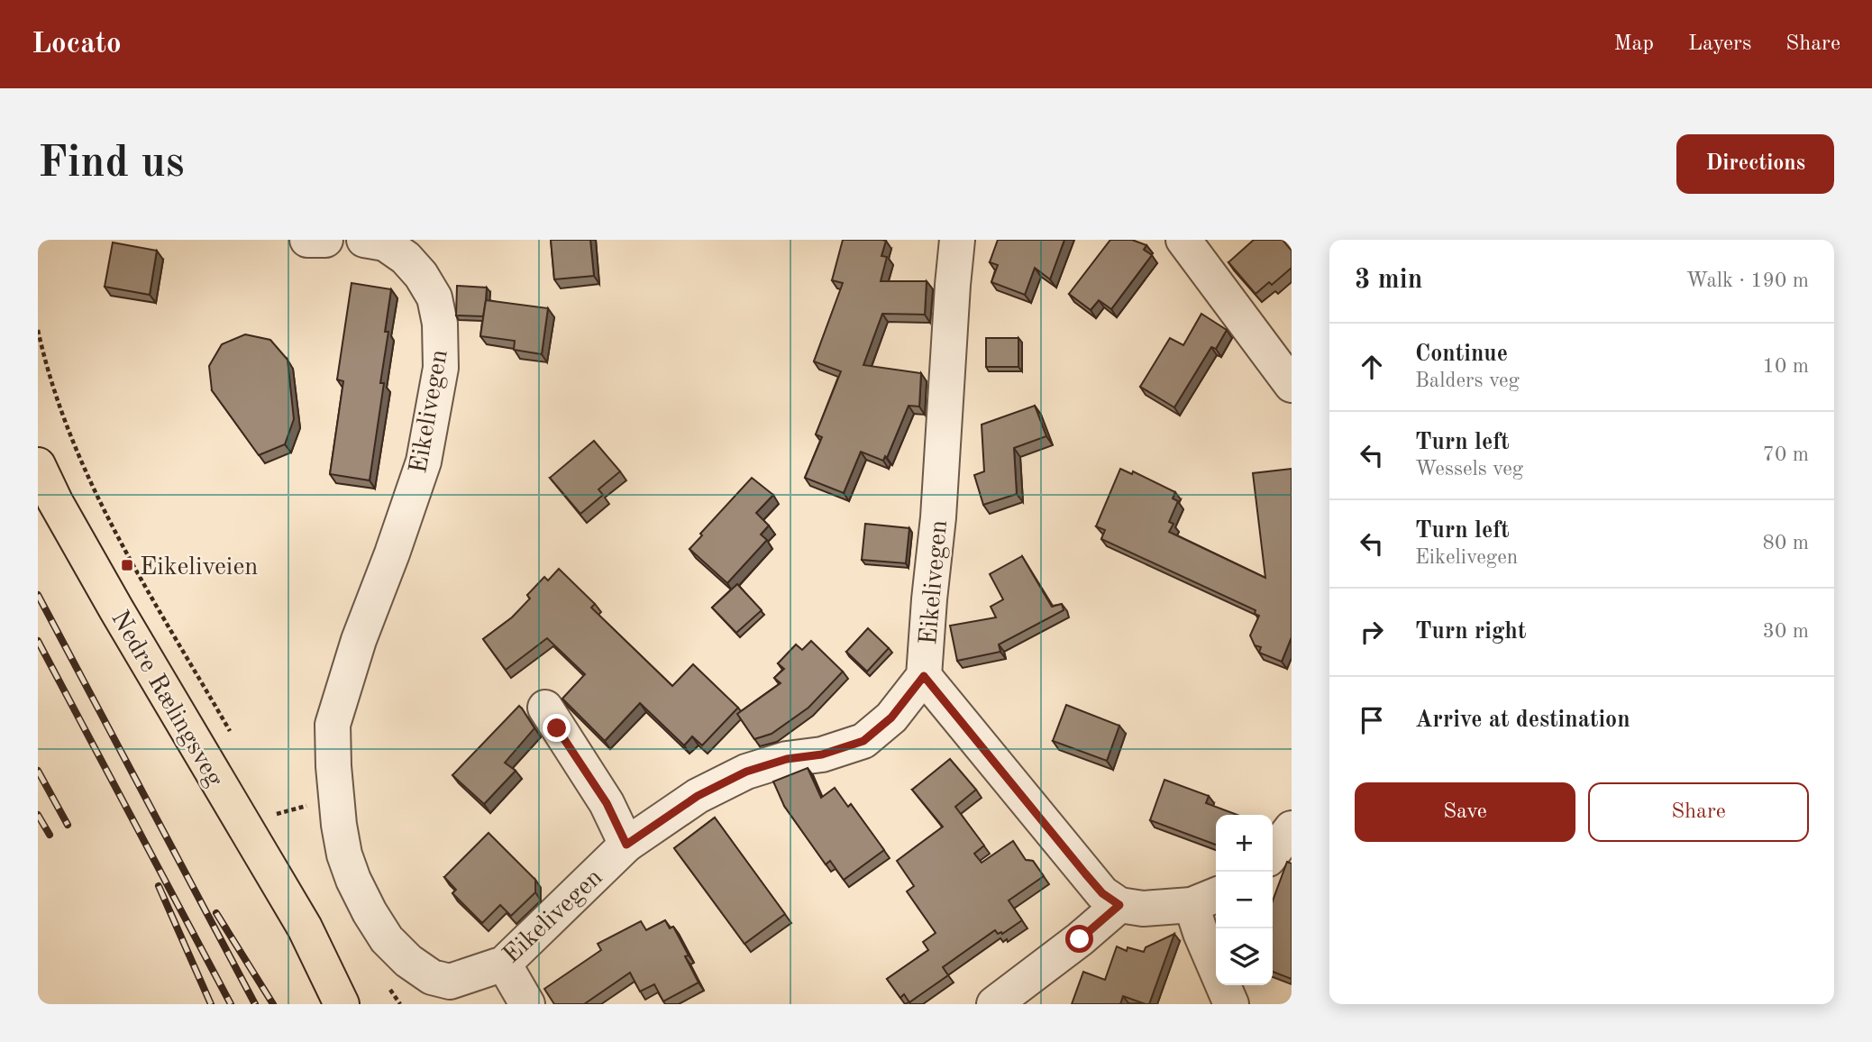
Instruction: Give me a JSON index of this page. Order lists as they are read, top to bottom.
{
  "streets": {
    "main road": ["Nedre Rælingsveg"],
    "street": ["Eikelivegen"]
  },
  "places": {
    "transit": ["Eikeliveien"]
  },
  "page": {
    "header": "Locato",
    "nav": ["Map", "Layers", "Share"],
    "buttons": [
      "Directions",
      ["Save", "Share"]
    ],
    "title": "Find us",
    "heading": ["3 min", "Walk · 190 m"],
    "list": [
      ["Continue", "Balders veg", "10 m"],
      ["Turn left", "Wessels veg", "70 m"],
      ["Turn left", "Eikelivegen", "80 m"],
      ["Turn right", "30 m"],
      "Arrive at destination"
    ],
    "map_buttons": ["+", "−"]
  }
}
